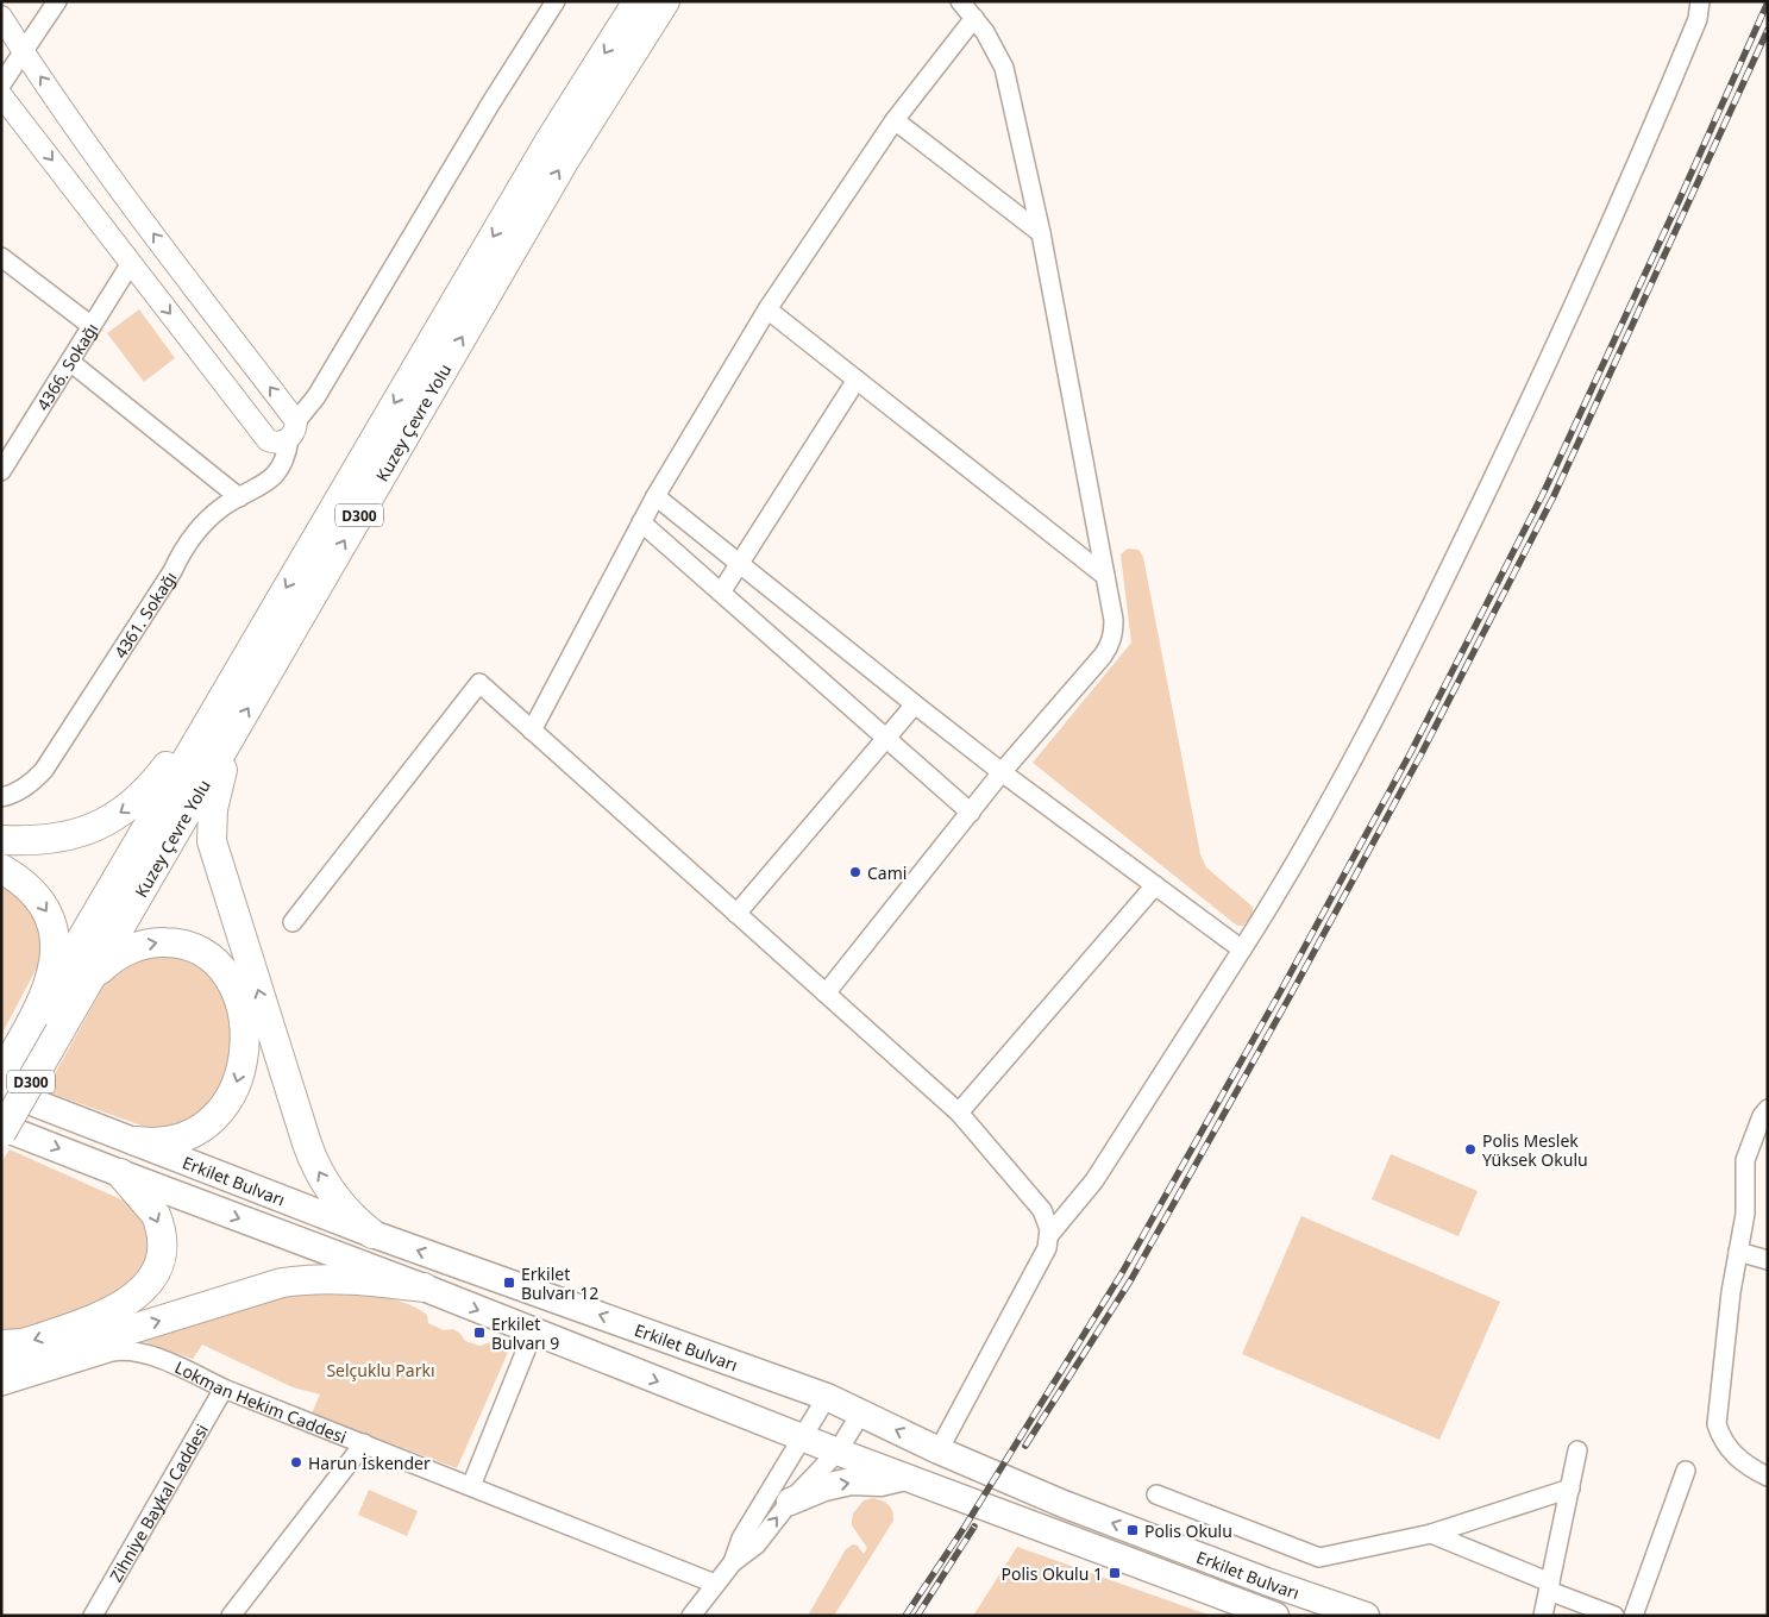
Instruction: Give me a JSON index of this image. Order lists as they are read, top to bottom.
{
  "streets": {
    "highway": ["Kuzey Çevre Yolu", "D300"],
    "main road": ["Erkilet Bulvarı"],
    "street": [
      "4366. Sokağı",
      "4361. Sokağı",
      "Lokman Hekim Caddesi",
      "Zihniye Baykal Caddesi"
    ]
  },
  "crossings": [
    ["Kuzey Çevre Yolu", "D300"],
    ["Lokman Hekim Caddesi", "Zihniye Baykal Caddesi"]
  ],
  "parks": ["Selçuklu Parkı"],
  "places": {
    "other": ["Cami", "Polis Meslek Yüksek Okulu", "Harun İskender"],
    "transit": [
      "Erkilet Bulvarı 12",
      "Erkilet Bulvarı 9",
      "Polis Okulu",
      "Polis Okulu 1"
    ]
  }
}
